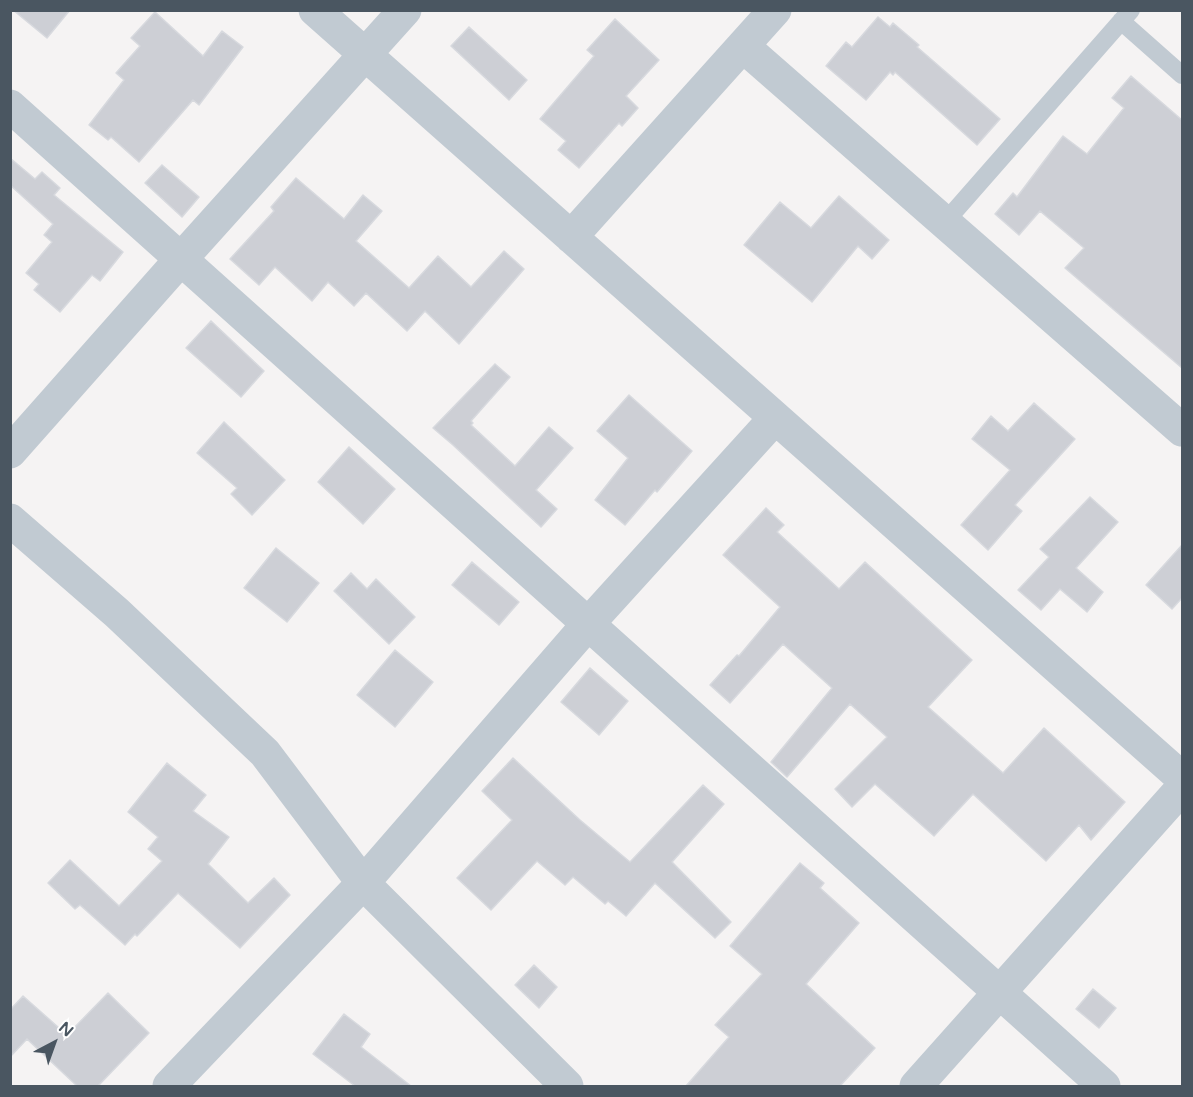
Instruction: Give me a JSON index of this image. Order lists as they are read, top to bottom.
{
  "north": "top right"
}
